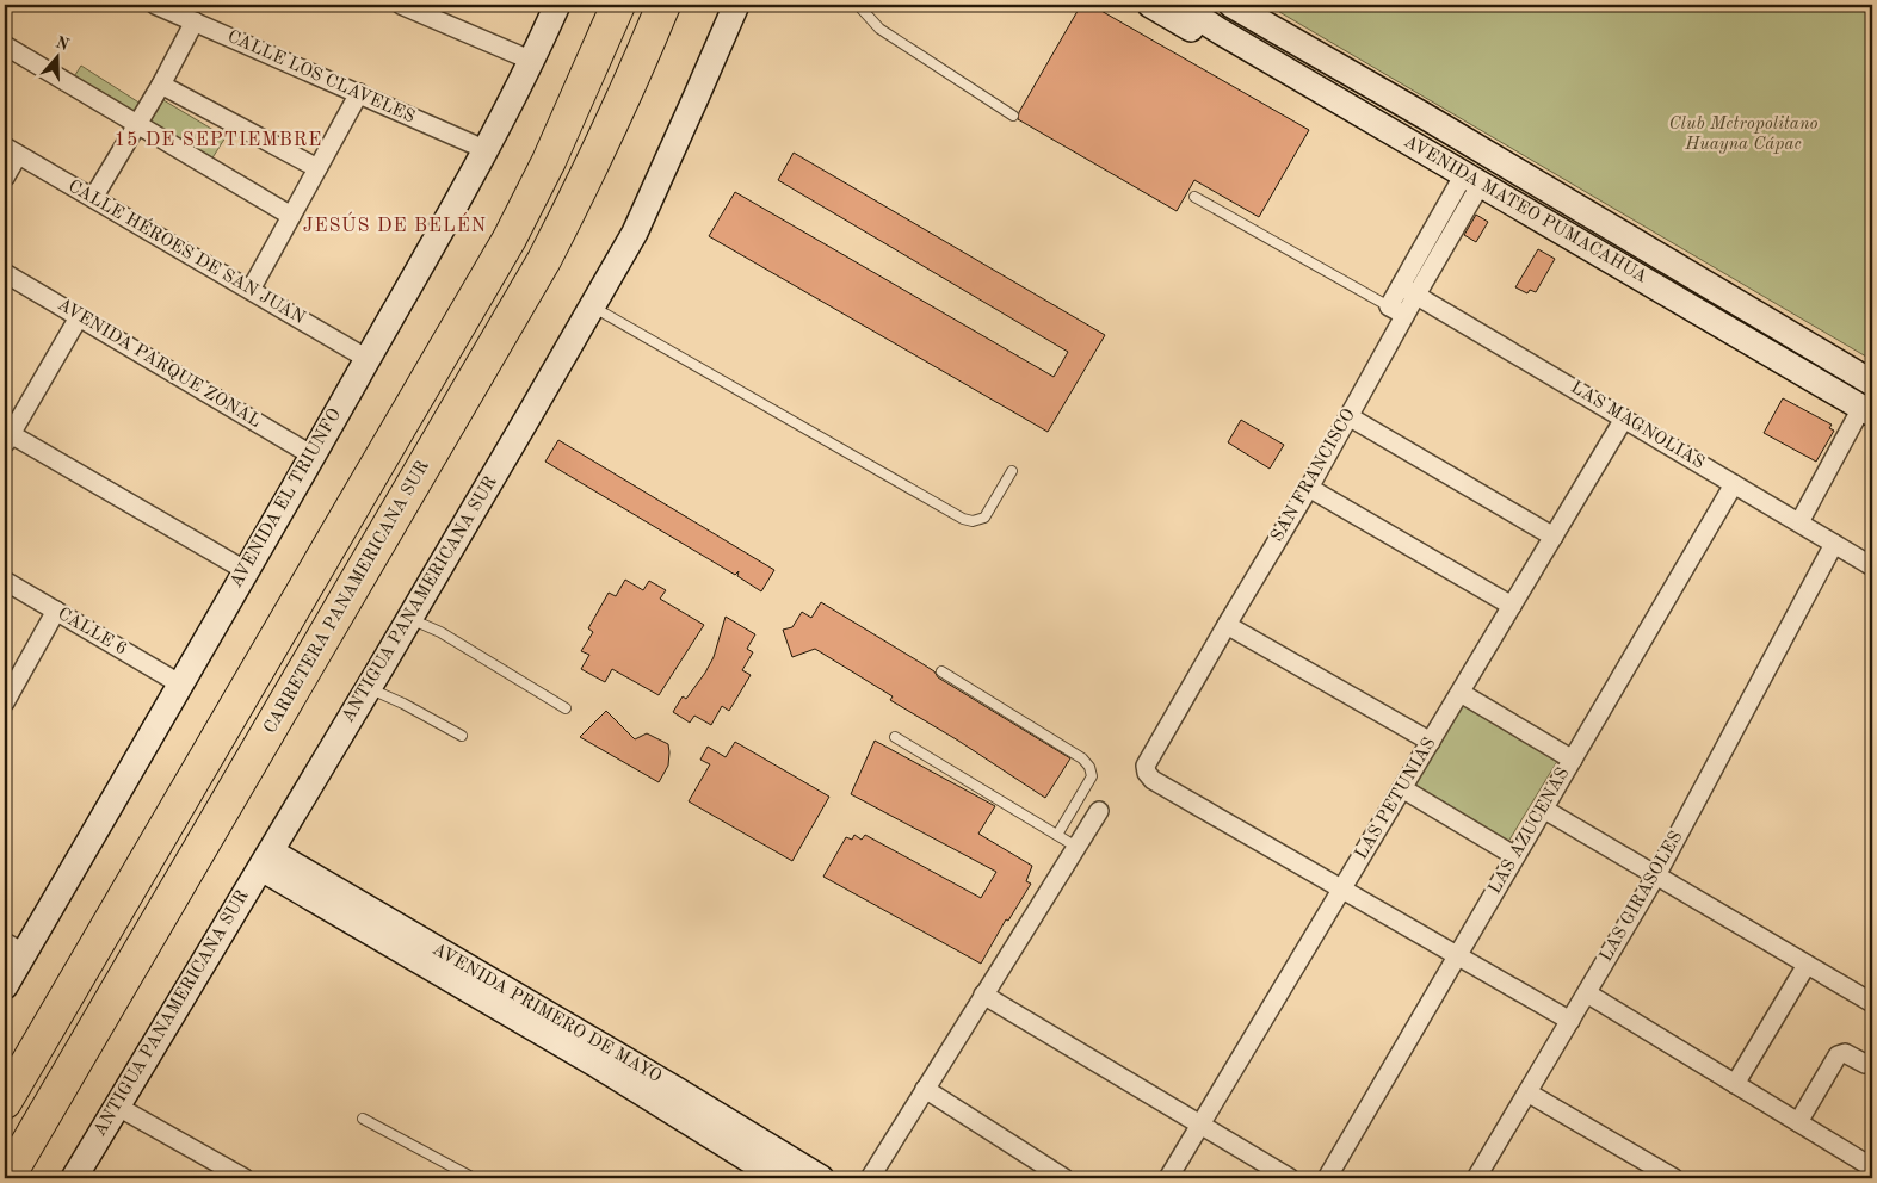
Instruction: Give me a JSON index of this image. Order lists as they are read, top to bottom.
{
  "streets": {
    "highway": ["CARRETERA PANAMERICANA SUR"],
    "main road": [
      "AVENIDA MATEO PUMACAHUA",
      "AVENIDA EL TRIUNFO",
      "ANTIGUA PANAMERICANA SUR",
      "AVENIDA PRIMERO DE MAYO"
    ],
    "street": [
      "CALLE LOS CLAVELES",
      "CALLE HÉROES DE SAN JUAN",
      "AVENIDA PARQUE ZONAL",
      "LAS MAGNOLIAS",
      "SAN FRANCISCO",
      "CALLE 6",
      "LAS PETUNIAS",
      "LAS AZUCENAS",
      "LAS GIRASOLES"
    ]
  },
  "crossings": [
    ["CALLE LOS CLAVELES", "AVENIDA EL TRIUNFO"],
    ["AVENIDA MATEO PUMACAHUA", "SAN FRANCISCO"],
    ["CALLE HÉROES DE SAN JUAN", "AVENIDA EL TRIUNFO"],
    ["AVENIDA PARQUE ZONAL", "AVENIDA EL TRIUNFO"],
    ["LAS MAGNOLIAS", "SAN FRANCISCO"],
    ["LAS MAGNOLIAS", "LAS PETUNIAS"],
    ["LAS MAGNOLIAS", "LAS AZUCENAS"],
    ["LAS MAGNOLIAS", "LAS GIRASOLES"],
    ["SAN FRANCISCO", "LAS PETUNIAS"],
    ["AVENIDA EL TRIUNFO", "CALLE 6"],
    ["ANTIGUA PANAMERICANA SUR", "AVENIDA PRIMERO DE MAYO"]
  ],
  "districts": ["15 DE SEPTIEMBRE", "JESÚS DE BELÉN"],
  "parks": ["Club Metropolitano Huayna Cápac"],
  "north": "top"
}
